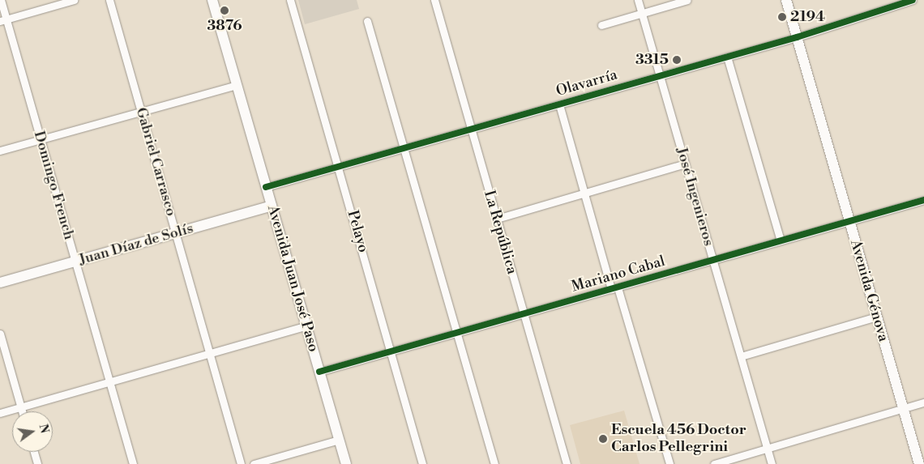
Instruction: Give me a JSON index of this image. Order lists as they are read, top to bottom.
{
  "streets": {
    "main road": ["Juan Díaz de Solís", "Avenida Juan José Paso", "Avenida Génova"],
    "street": [
      "Olavarría",
      "Gabriel Carrasco",
      "Domingo French",
      "José Ingenieros",
      "Pelayo",
      "La República",
      "Mariano Cabal"
    ]
  },
  "crossings": [
    ["Olavarría", "José Ingenieros"],
    ["Olavarría", "Pelayo"],
    ["Olavarría", "La República"],
    ["Olavarría", "Avenida Juan José Paso"],
    ["Olavarría", "Avenida Génova"],
    ["Gabriel Carrasco", "Juan Díaz de Solís"],
    ["Domingo French", "Juan Díaz de Solís"],
    ["José Ingenieros", "Mariano Cabal"],
    ["Pelayo", "Mariano Cabal"],
    ["La República", "Mariano Cabal"],
    ["Juan Díaz de Solís", "Avenida Juan José Paso"],
    ["Mariano Cabal", "Avenida Juan José Paso"],
    ["Mariano Cabal", "Avenida Génova"]
  ],
  "places": [
    "3876",
    "2194",
    "3315",
    "Escuela 456 Doctor Carlos Pellegrini"
  ],
  "north": "right"
}
